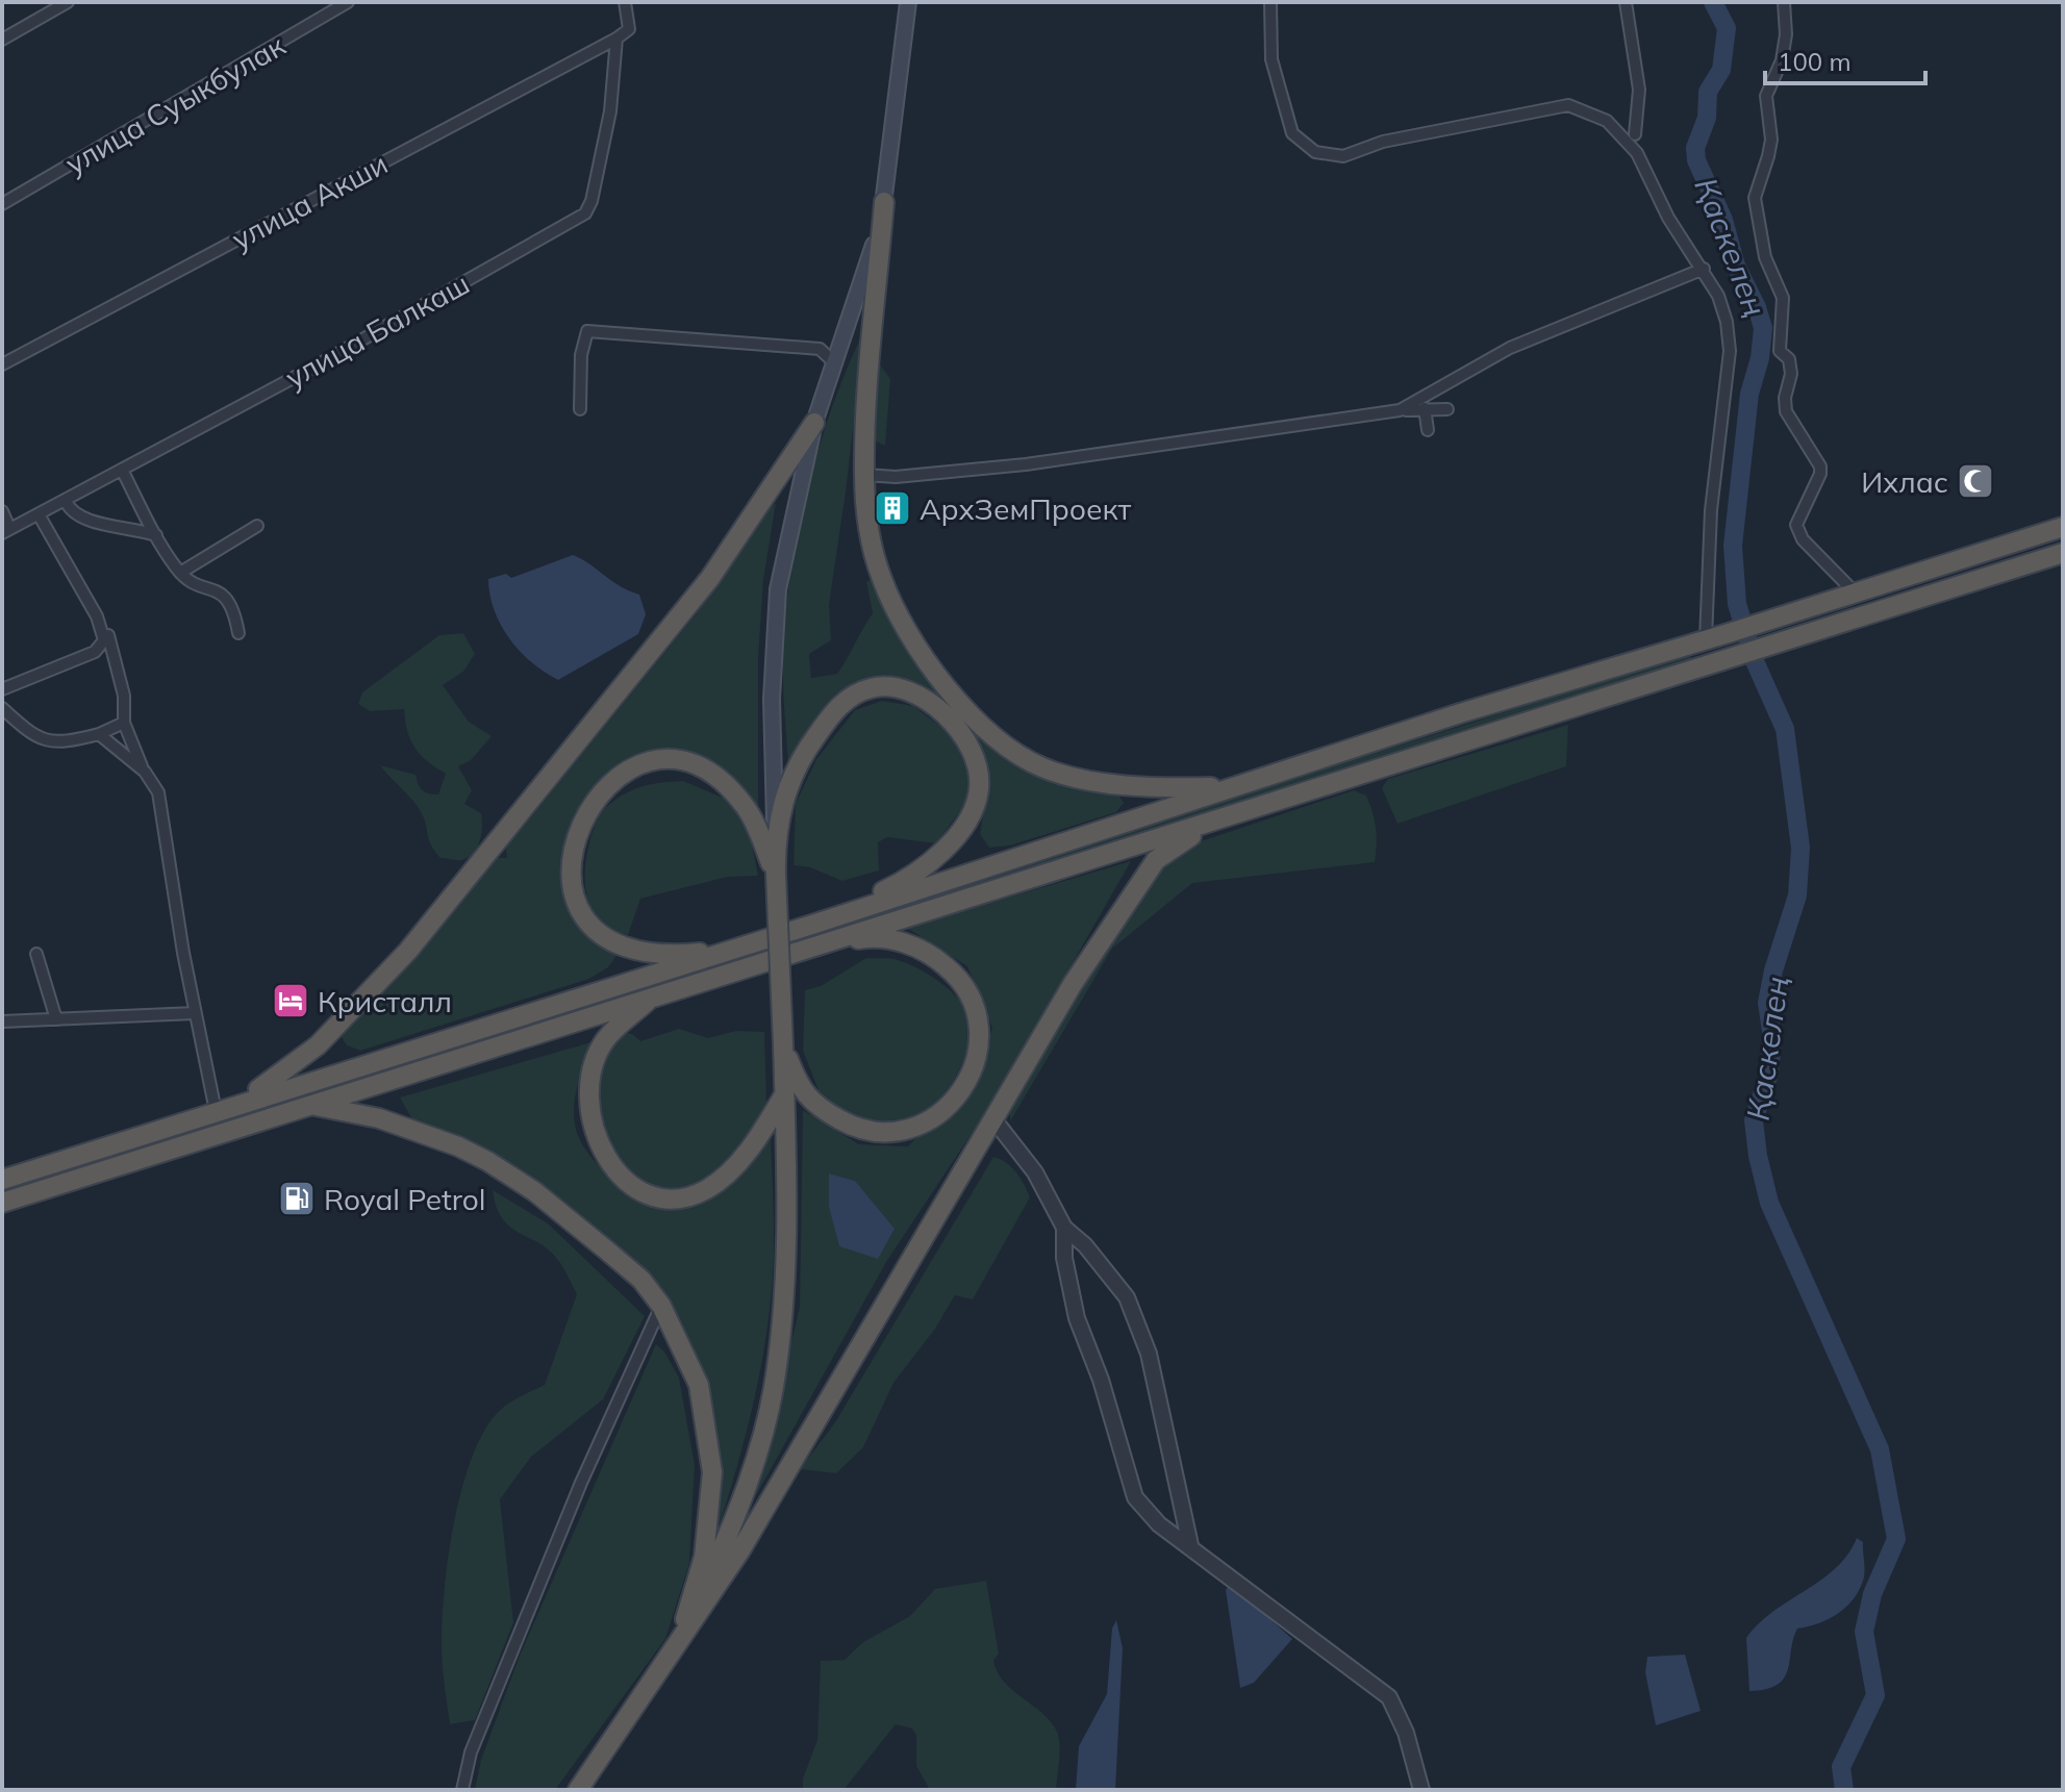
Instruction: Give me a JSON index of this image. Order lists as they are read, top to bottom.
{
  "streets": {
    "street": ["улица Суыкбулак", "улица Акши", "улица Балкаш"]
  },
  "crossings": [
    ["улица Акши", "улица Балкаш"]
  ],
  "water": ["Қаскелең"],
  "places": {
    "mosque": ["Ихлас"],
    "building": ["АрхЗемПроект"],
    "hotel": ["Кристалл"],
    "fuel station": ["Royal Petrol"]
  },
  "scale_bar": "100 m"
}
